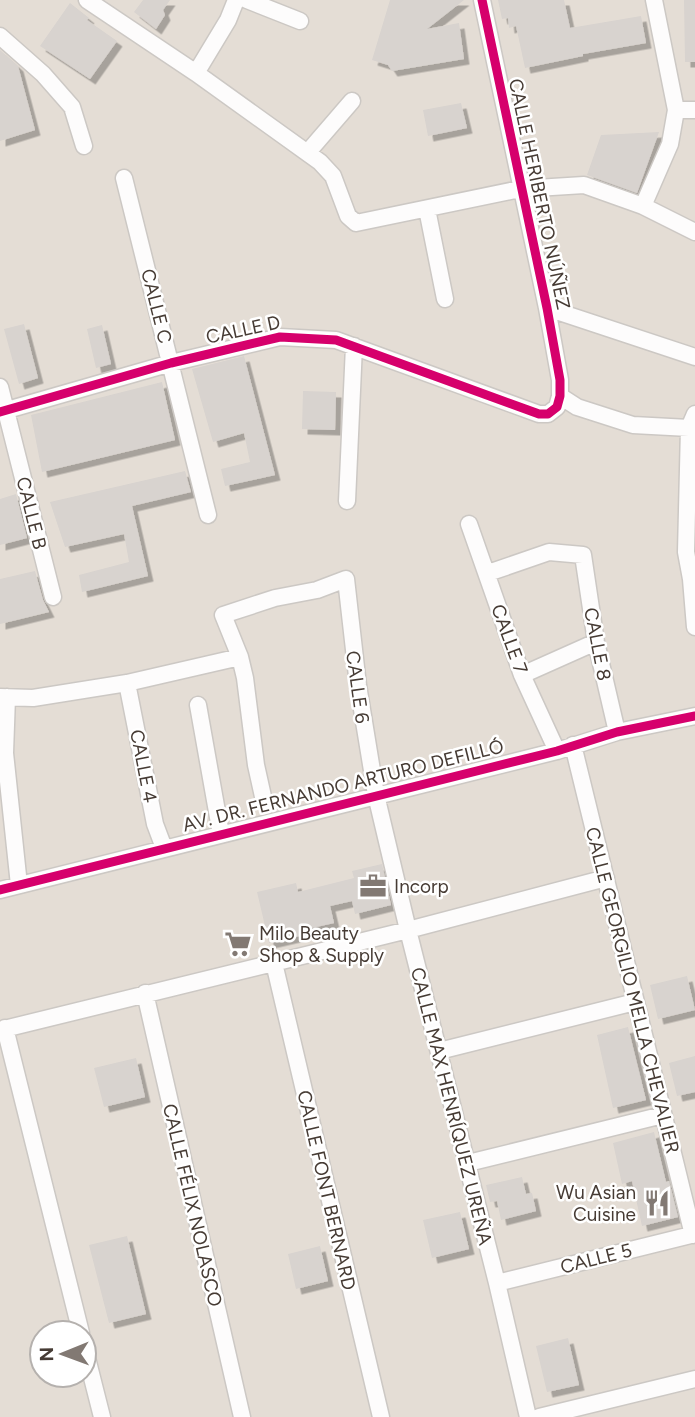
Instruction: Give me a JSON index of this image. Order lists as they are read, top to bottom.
{
  "streets": {
    "street": [
      "CALLE HERIBERTO NÚÑEZ",
      "CALLE C",
      "CALLE D",
      "CALLE B",
      "CALLE 7",
      "CALLE 8",
      "CALLE 6",
      "CALLE 4",
      "AV. DR. FERNANDO ARTURO DEFILLÓ",
      "CALLE GEORGILIO MELLA CHEVALIER",
      "CALLE MAX HENRÍQUEZ UREÑA",
      "CALLE FONT BERNARD",
      "CALLE FÉLIX NOLASCO",
      "CALLE 5"
    ]
  },
  "crossings": [
    ["CALLE HERIBERTO NÚÑEZ", "CALLE D"],
    ["CALLE C", "CALLE D"],
    ["CALLE D", "CALLE B"],
    ["CALLE 7", "CALLE 8"],
    ["CALLE 7", "AV. DR. FERNANDO ARTURO DEFILLÓ"],
    ["CALLE 8", "AV. DR. FERNANDO ARTURO DEFILLÓ"],
    ["CALLE 6", "AV. DR. FERNANDO ARTURO DEFILLÓ"],
    ["CALLE 6", "CALLE MAX HENRÍQUEZ UREÑA"],
    ["CALLE 4", "AV. DR. FERNANDO ARTURO DEFILLÓ"],
    ["AV. DR. FERNANDO ARTURO DEFILLÓ", "CALLE GEORGILIO MELLA CHEVALIER"],
    ["AV. DR. FERNANDO ARTURO DEFILLÓ", "CALLE MAX HENRÍQUEZ UREÑA"],
    ["CALLE GEORGILIO MELLA CHEVALIER", "CALLE 5"],
    ["CALLE MAX HENRÍQUEZ UREÑA", "CALLE 5"]
  ],
  "places": {
    "office": ["Incorp"],
    "supermarket": ["Milo Beauty Shop & Supply"],
    "restaurant": ["Wu Asian Cuisine"]
  },
  "north": "left"
}
